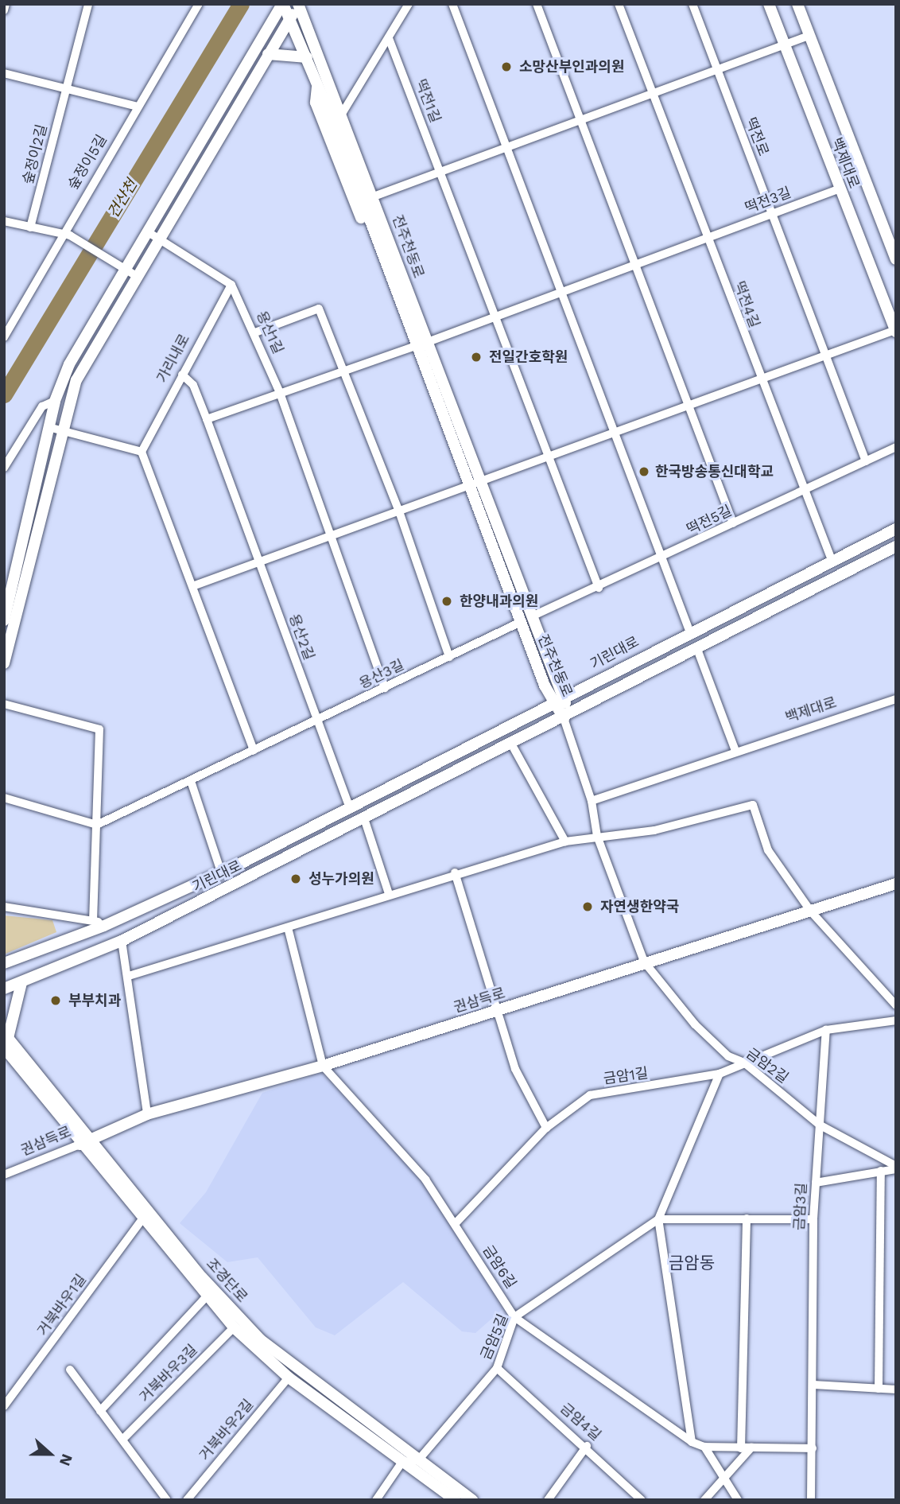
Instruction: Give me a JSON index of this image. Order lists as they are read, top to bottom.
{
  "streets": {
    "street": [
      "떡전1길",
      "떡전로",
      "숲정이2길",
      "숲정이5길",
      "백제대로",
      "떡전3길",
      "전주천동로",
      "떡전4길",
      "용산1길",
      "가리내로",
      "떡전5길",
      "용산2길",
      "기린대로",
      "용산3길",
      "권삼득로",
      "금암2길",
      "금암1길",
      "금암3길",
      "금암6길",
      "조경단로",
      "거북바우1길",
      "금암5길",
      "거북바우3길",
      "금암4길",
      "거북바우2길"
    ]
  },
  "crossings": [
    ["떡전로", "떡전3길"],
    ["백제대로", "떡전3길"],
    ["떡전3길", "전주천동로"],
    ["떡전3길", "떡전4길"],
    ["전주천동로", "떡전5길"],
    ["전주천동로", "기린대로"],
    ["전주천동로", "용산3길"],
    ["떡전4길", "떡전5길"],
    ["떡전4길", "기린대로"],
    ["용산1길", "가리내로"],
    ["용산2길", "용산3길"],
    ["기린대로", "용산3길"],
    ["권삼득로", "금암2길"],
    ["권삼득로", "금암6길"],
    ["권삼득로", "조경단로"],
    ["금암2길", "금암3길"],
    ["금암1길", "금암6길"],
    ["금암3길", "금암6길"],
    ["금암6길", "금암5길"],
    ["조경단로", "거북바우1길"],
    ["조경단로", "금암5길"],
    ["조경단로", "거북바우3길"],
    ["조경단로", "거북바우2길"],
    ["금암5길", "금암4길"]
  ],
  "districts": ["금암동"],
  "water": ["건산천"],
  "places": [
    "소망산부인과의원",
    "전일간호학원",
    "한국방송통신대학교",
    "한양내과의원",
    "성누가의원",
    "자연생한약국",
    "부부치과"
  ],
  "north": "right"
}
